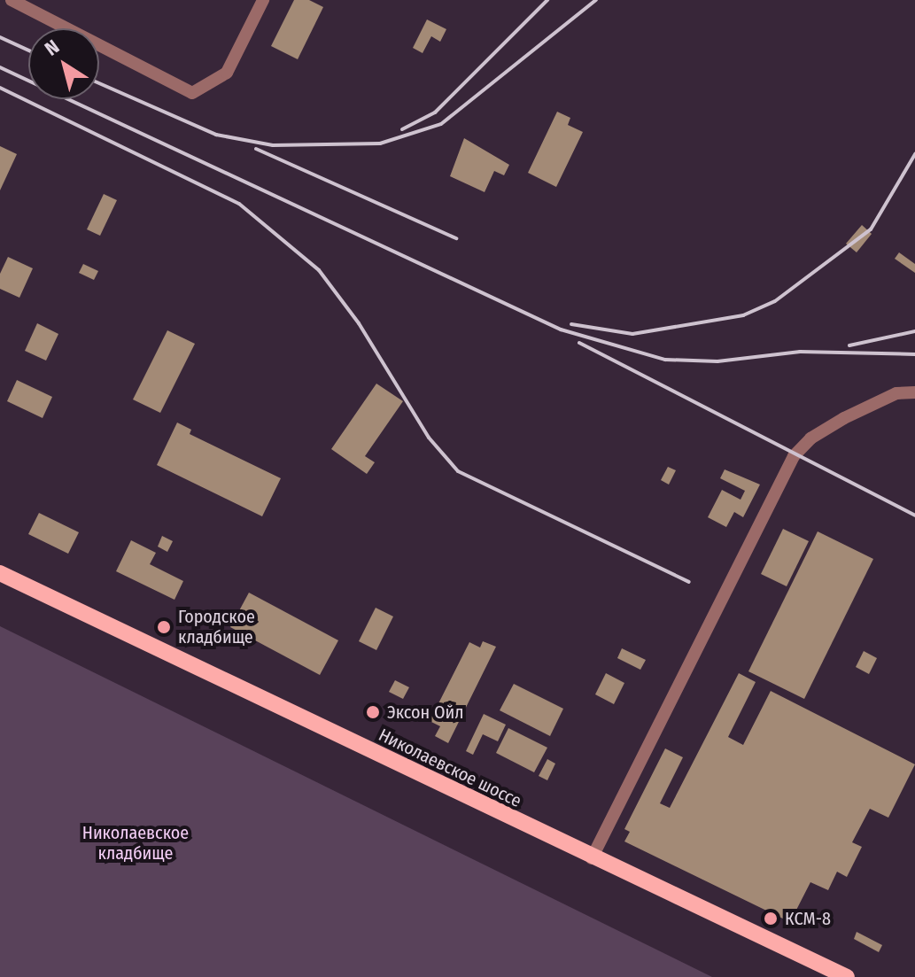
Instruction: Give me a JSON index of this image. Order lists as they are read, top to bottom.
{
  "streets": {
    "main road": ["Николаевское шоссе"]
  },
  "parks": ["Николаевское кладбище"],
  "places": ["Городское кладбище", "Эксон Ойл", "КСМ-8"],
  "north": "top left"
}
